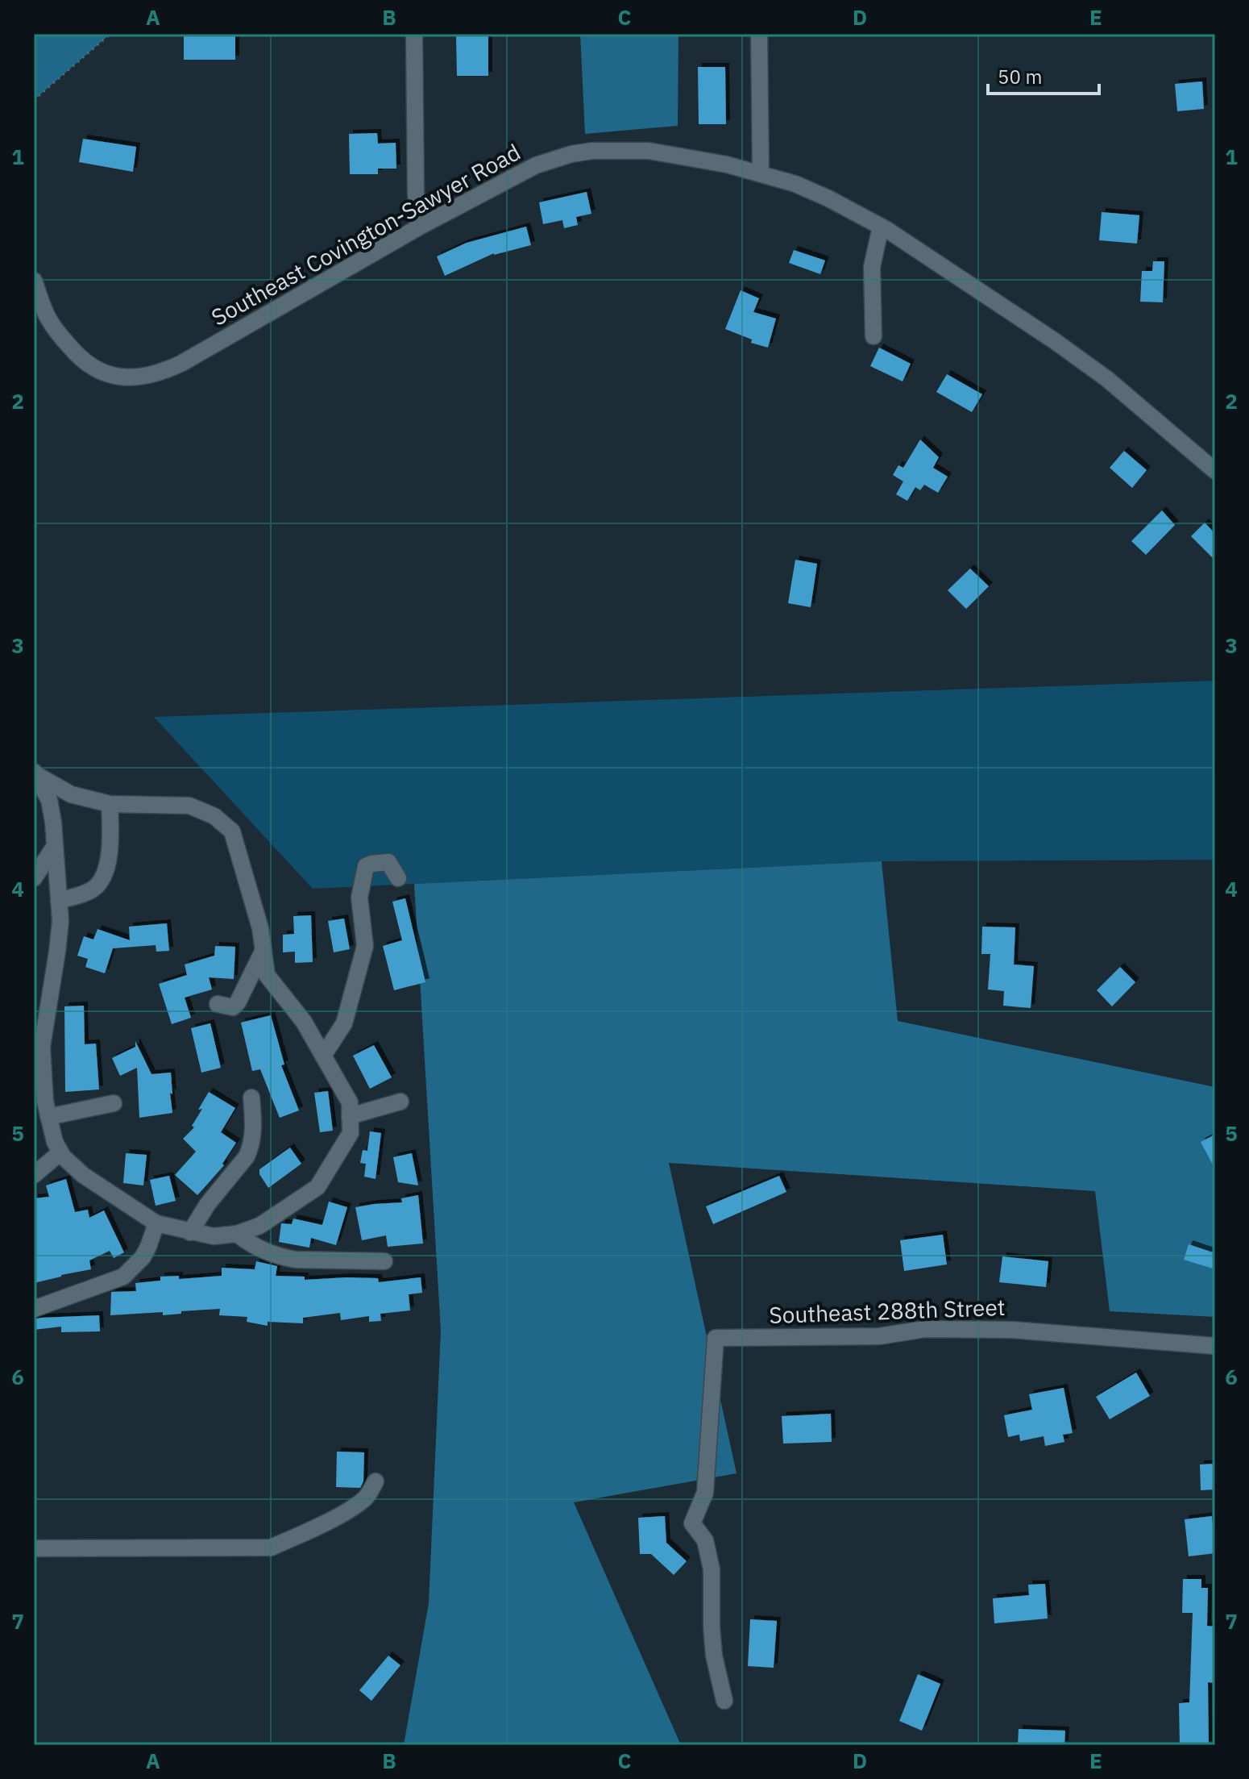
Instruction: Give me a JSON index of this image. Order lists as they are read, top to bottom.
{
  "streets": {
    "street": ["Southeast Covington-Sawyer Road", "Southeast 288th Street"]
  },
  "scale_bar": "50 m",
  "grid": {
    "columns": [
      "A",
      "B",
      "C",
      "D",
      "E"
    ],
    "rows": [
      "1",
      "2",
      "3",
      "4",
      "5",
      "6",
      "7"
    ]
  }
}
